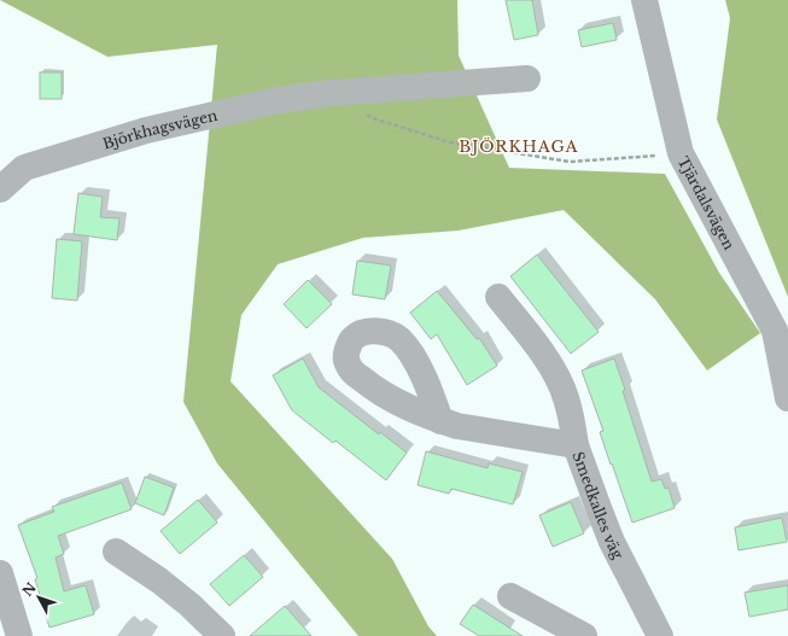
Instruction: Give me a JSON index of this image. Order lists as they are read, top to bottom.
{
  "streets": {
    "street": ["Björkhagsvägen", "Tjärdalsvägen", "Smedkalles väg"]
  },
  "districts": ["BJÖRKHAGA"],
  "north": "top left"
}
